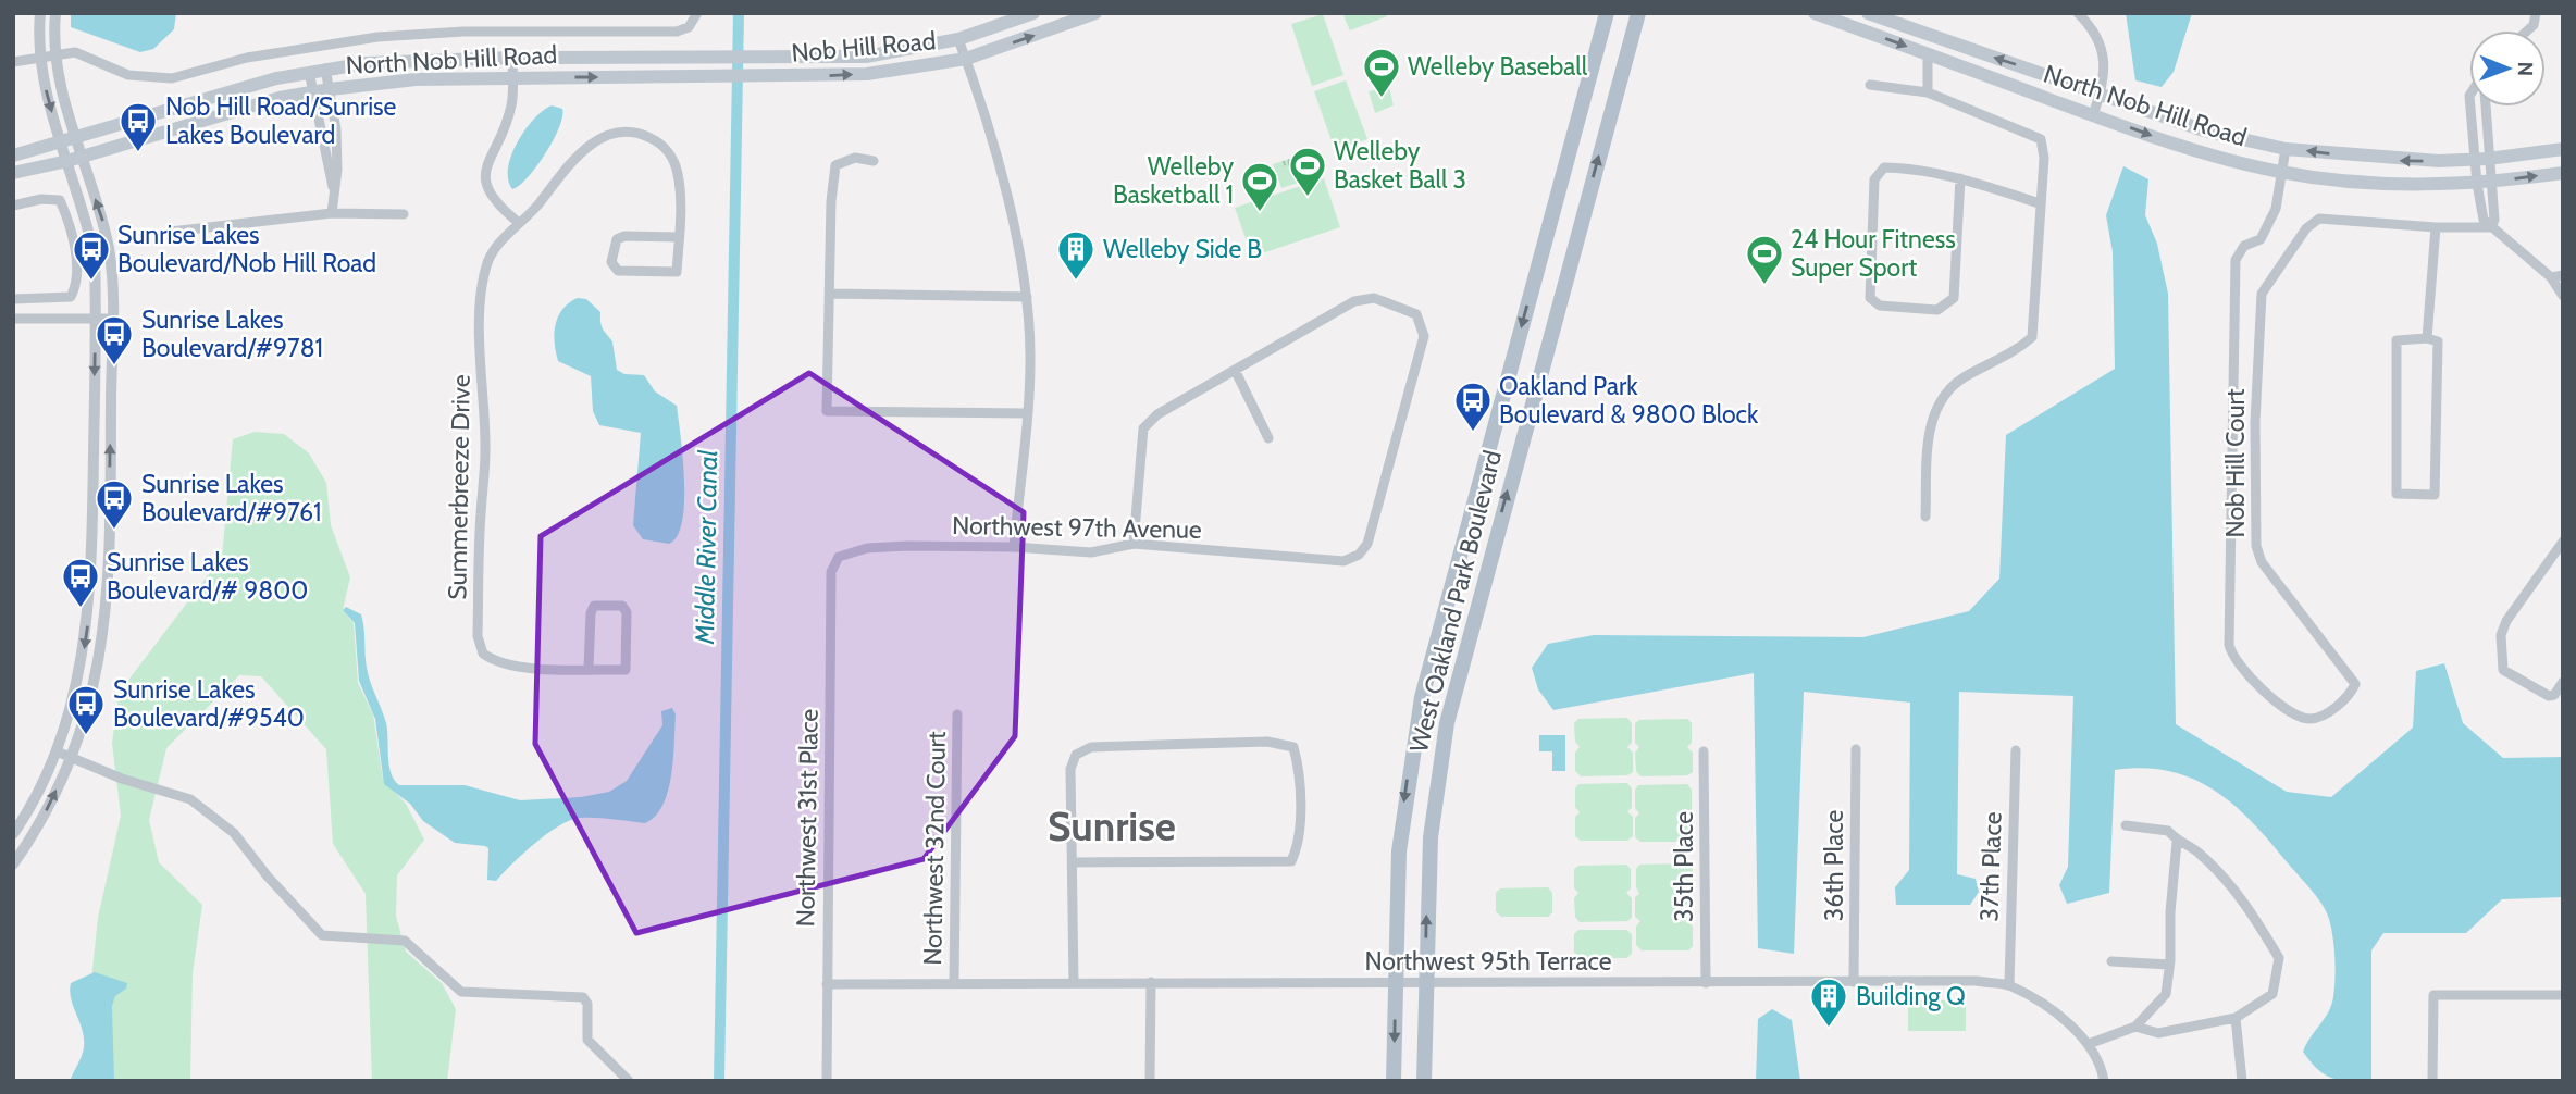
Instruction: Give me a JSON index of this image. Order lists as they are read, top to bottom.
{
  "streets": {
    "main road": ["Nob Hill Road", "North Nob Hill Road", "West Oakland Park Boulevard"],
    "street": [
      "Nob Hill Court",
      "Summerbreeze Drive",
      "Northwest 97th Avenue",
      "Northwest 31st Place",
      "Northwest 32nd Court",
      "36th Place",
      "35th Place",
      "37th Place",
      "Northwest 95th Terrace"
    ]
  },
  "crossings": [
    ["Nob Hill Road", "North Nob Hill Road"],
    ["North Nob Hill Road", "Nob Hill Court"],
    ["Northwest 97th Avenue", "Northwest 31st Place"],
    ["West Oakland Park Boulevard", "Northwest 95th Terrace"],
    ["Northwest 31st Place", "Northwest 95th Terrace"],
    ["Northwest 32nd Court", "Northwest 95th Terrace"],
    ["36th Place", "Northwest 95th Terrace"],
    ["35th Place", "Northwest 95th Terrace"],
    ["37th Place", "Northwest 95th Terrace"]
  ],
  "districts": ["Sunrise"],
  "water": ["Middle River Canal"],
  "places": {
    "sports": [
      "Welleby Baseball",
      "Welleby Basket Ball 3",
      "Welleby Basketball 1",
      "24 Hour Fitness Super Sport"
    ],
    "bus stop": [
      "Nob Hill Road/Sunrise Lakes Boulevard",
      "Sunrise Lakes Boulevard/Nob Hill Road",
      "Sunrise Lakes Boulevard/#9781",
      "Oakland Park Boulevard & 9800 Block",
      "Sunrise Lakes Boulevard/#9761",
      "Sunrise Lakes Boulevard/# 9800",
      "Sunrise Lakes Boulevard/#9540"
    ],
    "building": ["Welleby Side B", "Building Q"]
  },
  "north": "right"
}
